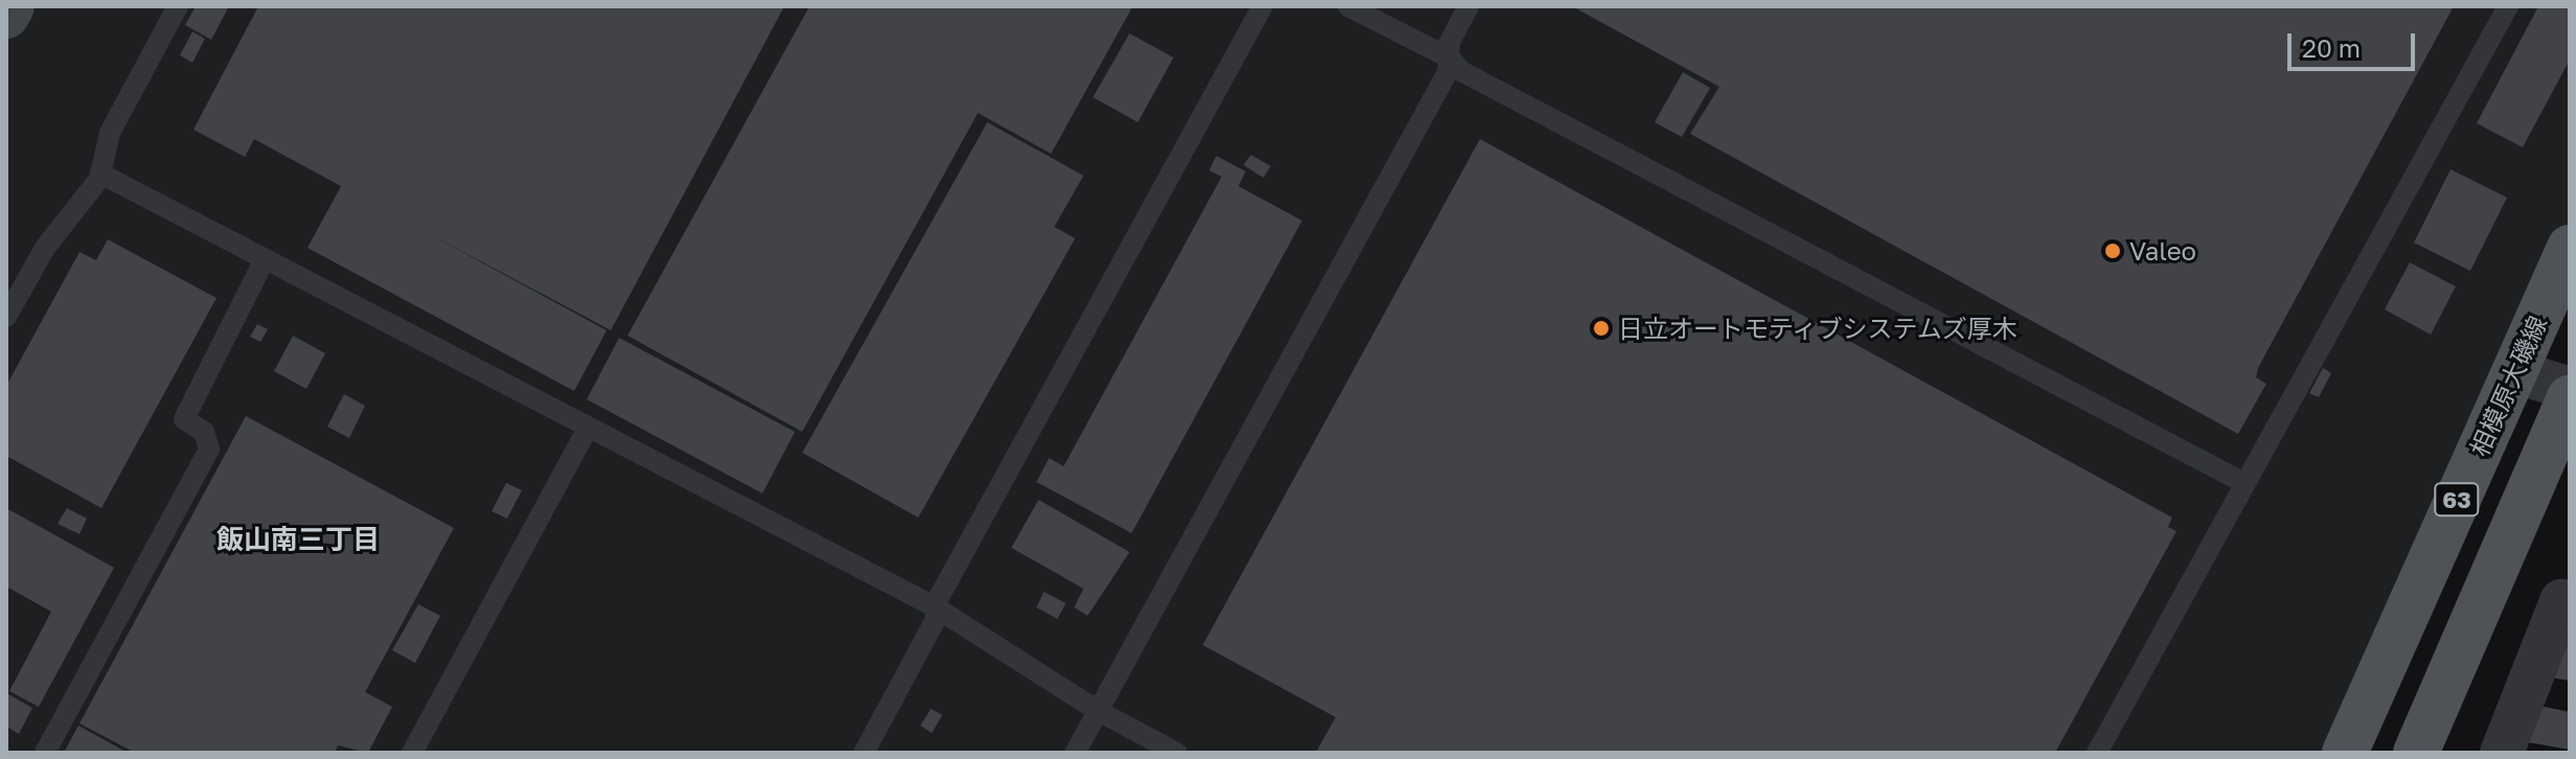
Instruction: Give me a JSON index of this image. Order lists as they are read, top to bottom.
{
  "streets": {
    "main road": ["相模原大磯線", "63"]
  },
  "districts": ["飯山南三丁目"],
  "places": ["Valeo", "日立オートモティブシステムズ厚木"],
  "scale_bar": "20 m"
}
